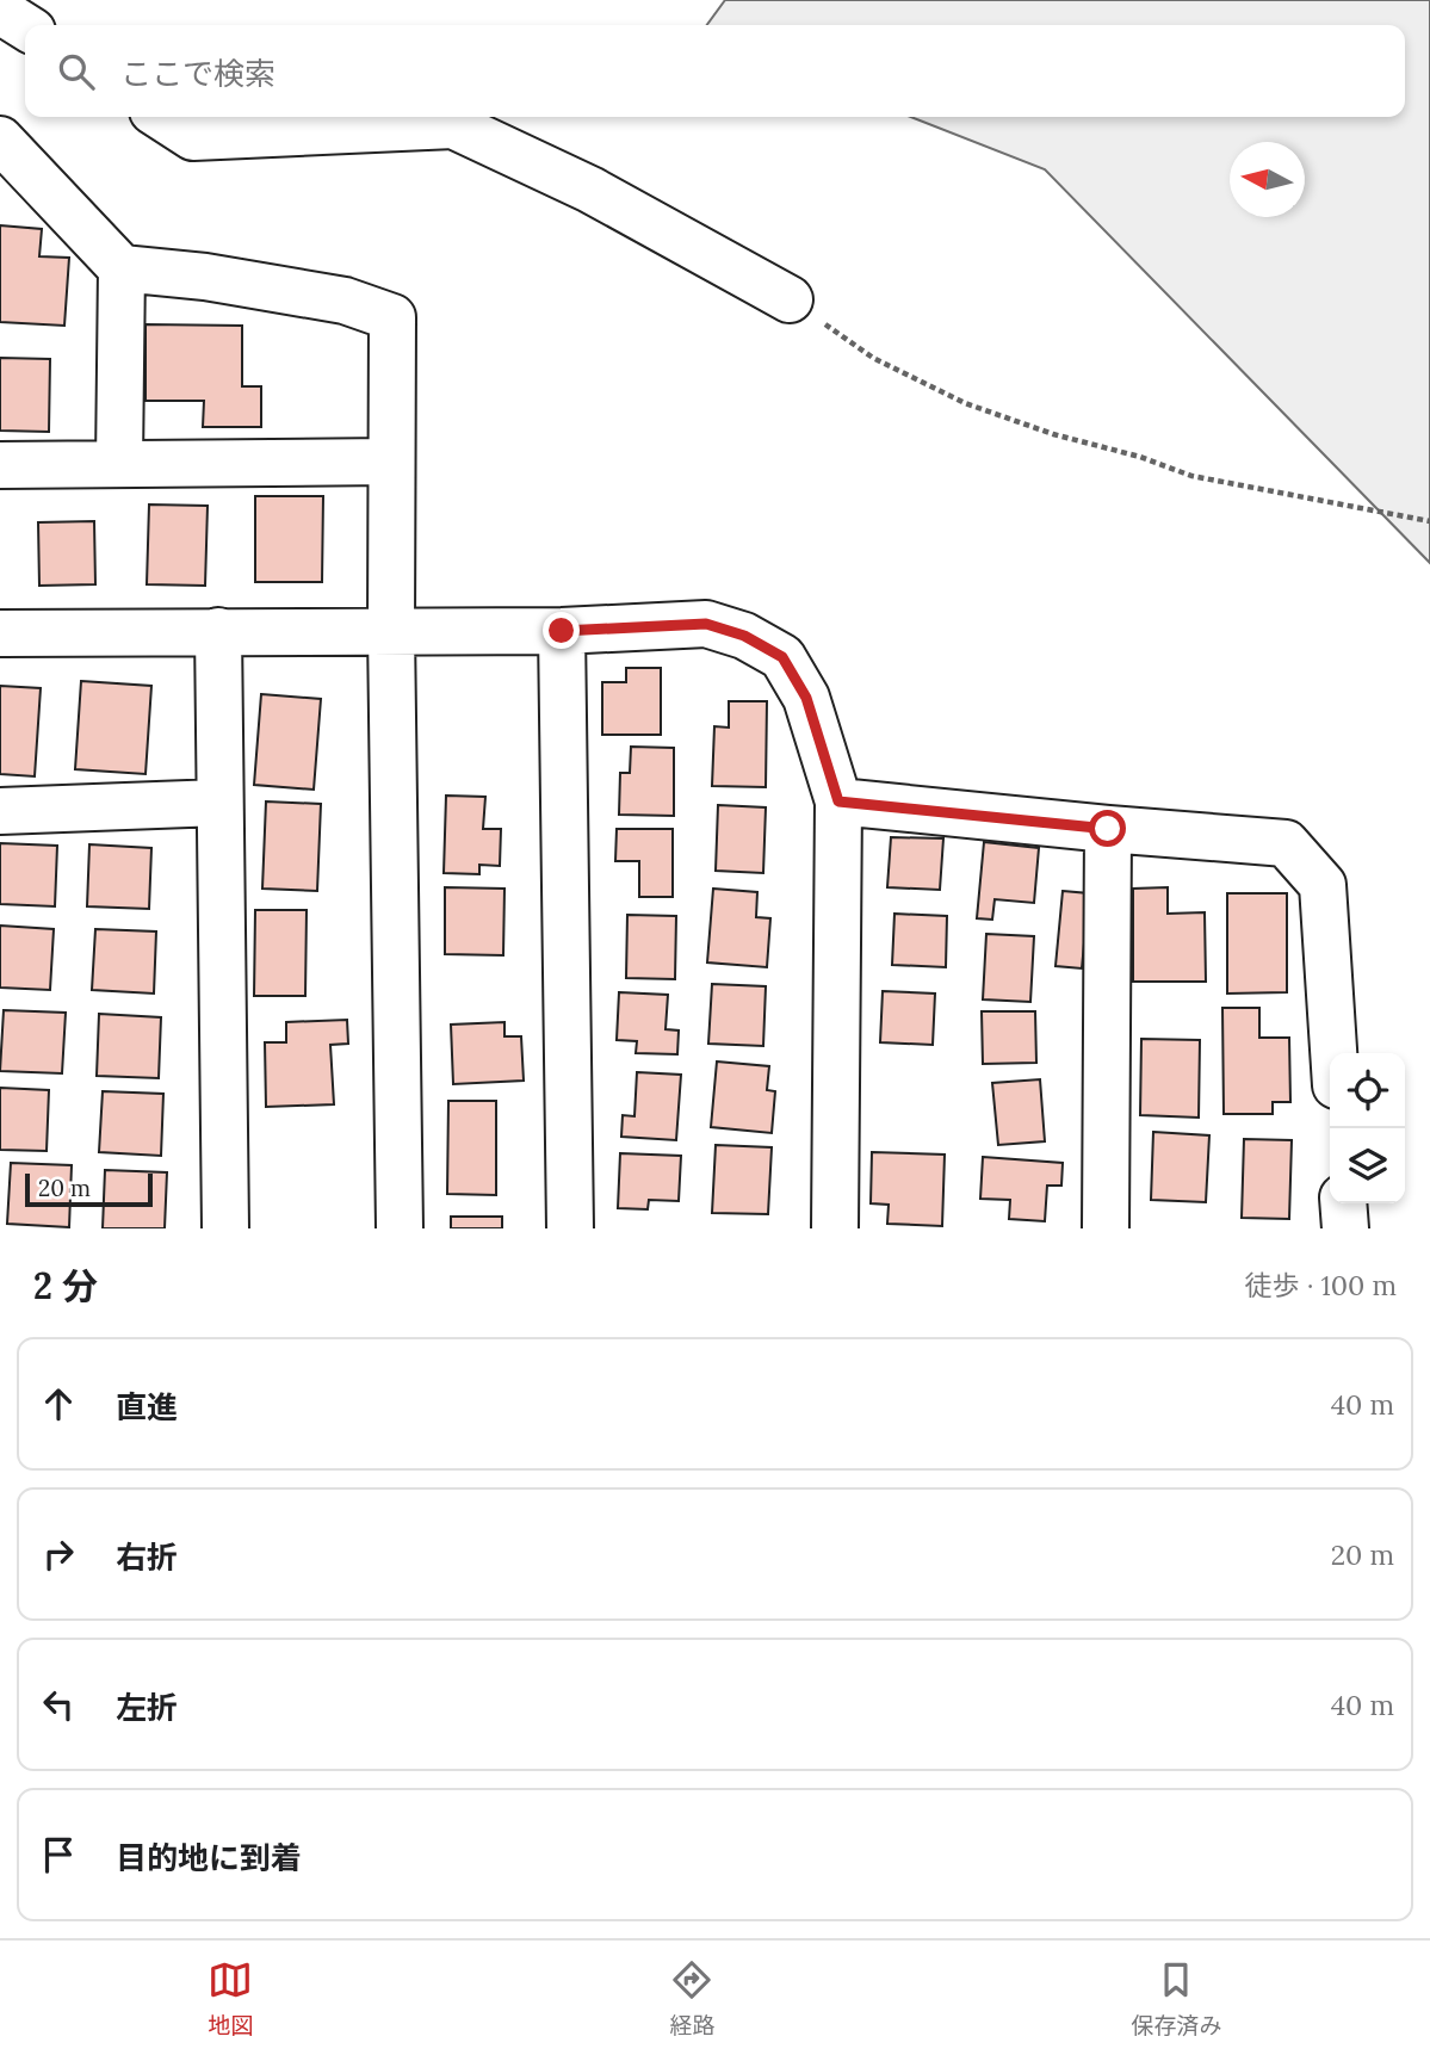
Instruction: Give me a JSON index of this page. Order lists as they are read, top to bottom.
{
  "scale_bar": "20 m",
  "north": "left",
  "page": {
    "search": "ここで検索",
    "scale": "20 m",
    "heading": ["2 分", "徒歩 · 100 m"],
    "list": [
      ["直進", "40 m"],
      ["右折", "20 m"],
      ["左折", "40 m"],
      "目的地に到着"
    ],
    "nav": ["地図", "経路", "保存済み"]
  }
}
